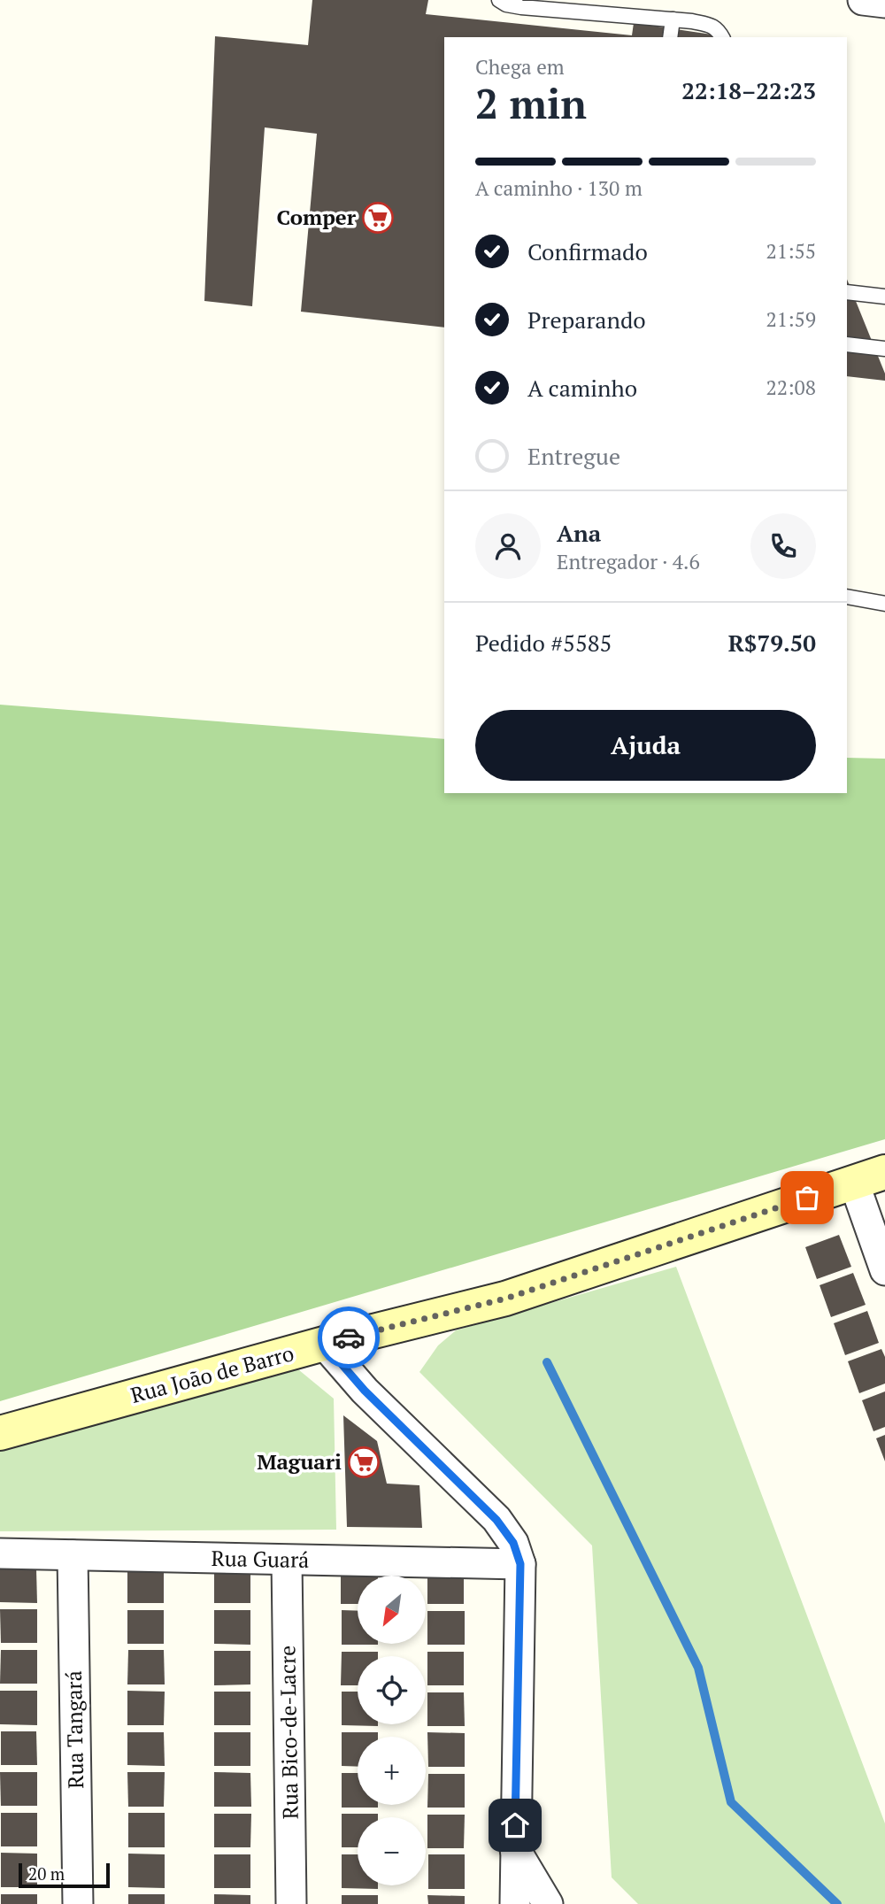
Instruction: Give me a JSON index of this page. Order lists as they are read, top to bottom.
{
  "streets": {
    "street": [
      "Rua João de Barro",
      "Rua Guará",
      "Rua Tangará",
      "Rua Bico-de-Lacre"
    ]
  },
  "crossings": [
    ["Rua Guará", "Rua Tangará"],
    ["Rua Guará", "Rua Bico-de-Lacre"]
  ],
  "places": {
    "supermarket": ["Comper", "Maguari"]
  },
  "scale_bar": "20 m",
  "north": "bottom left",
  "page": {
    "heading": ["2 min", "Chega em", "22:18–22:23"],
    "panel": [
      "Ana",
      "Entregador · 4.6",
      "Pedido #5585",
      "R$79.50"
    ],
    "bar": "A caminho · 130 m",
    "list": [
      ["Confirmado", "21:55"],
      ["Preparando", "21:59"],
      ["A caminho", "22:08"],
      "Entregue"
    ],
    "buttons": "Ajuda",
    "map_buttons": ["+", "−"],
    "scale": "20 m"
  }
}
